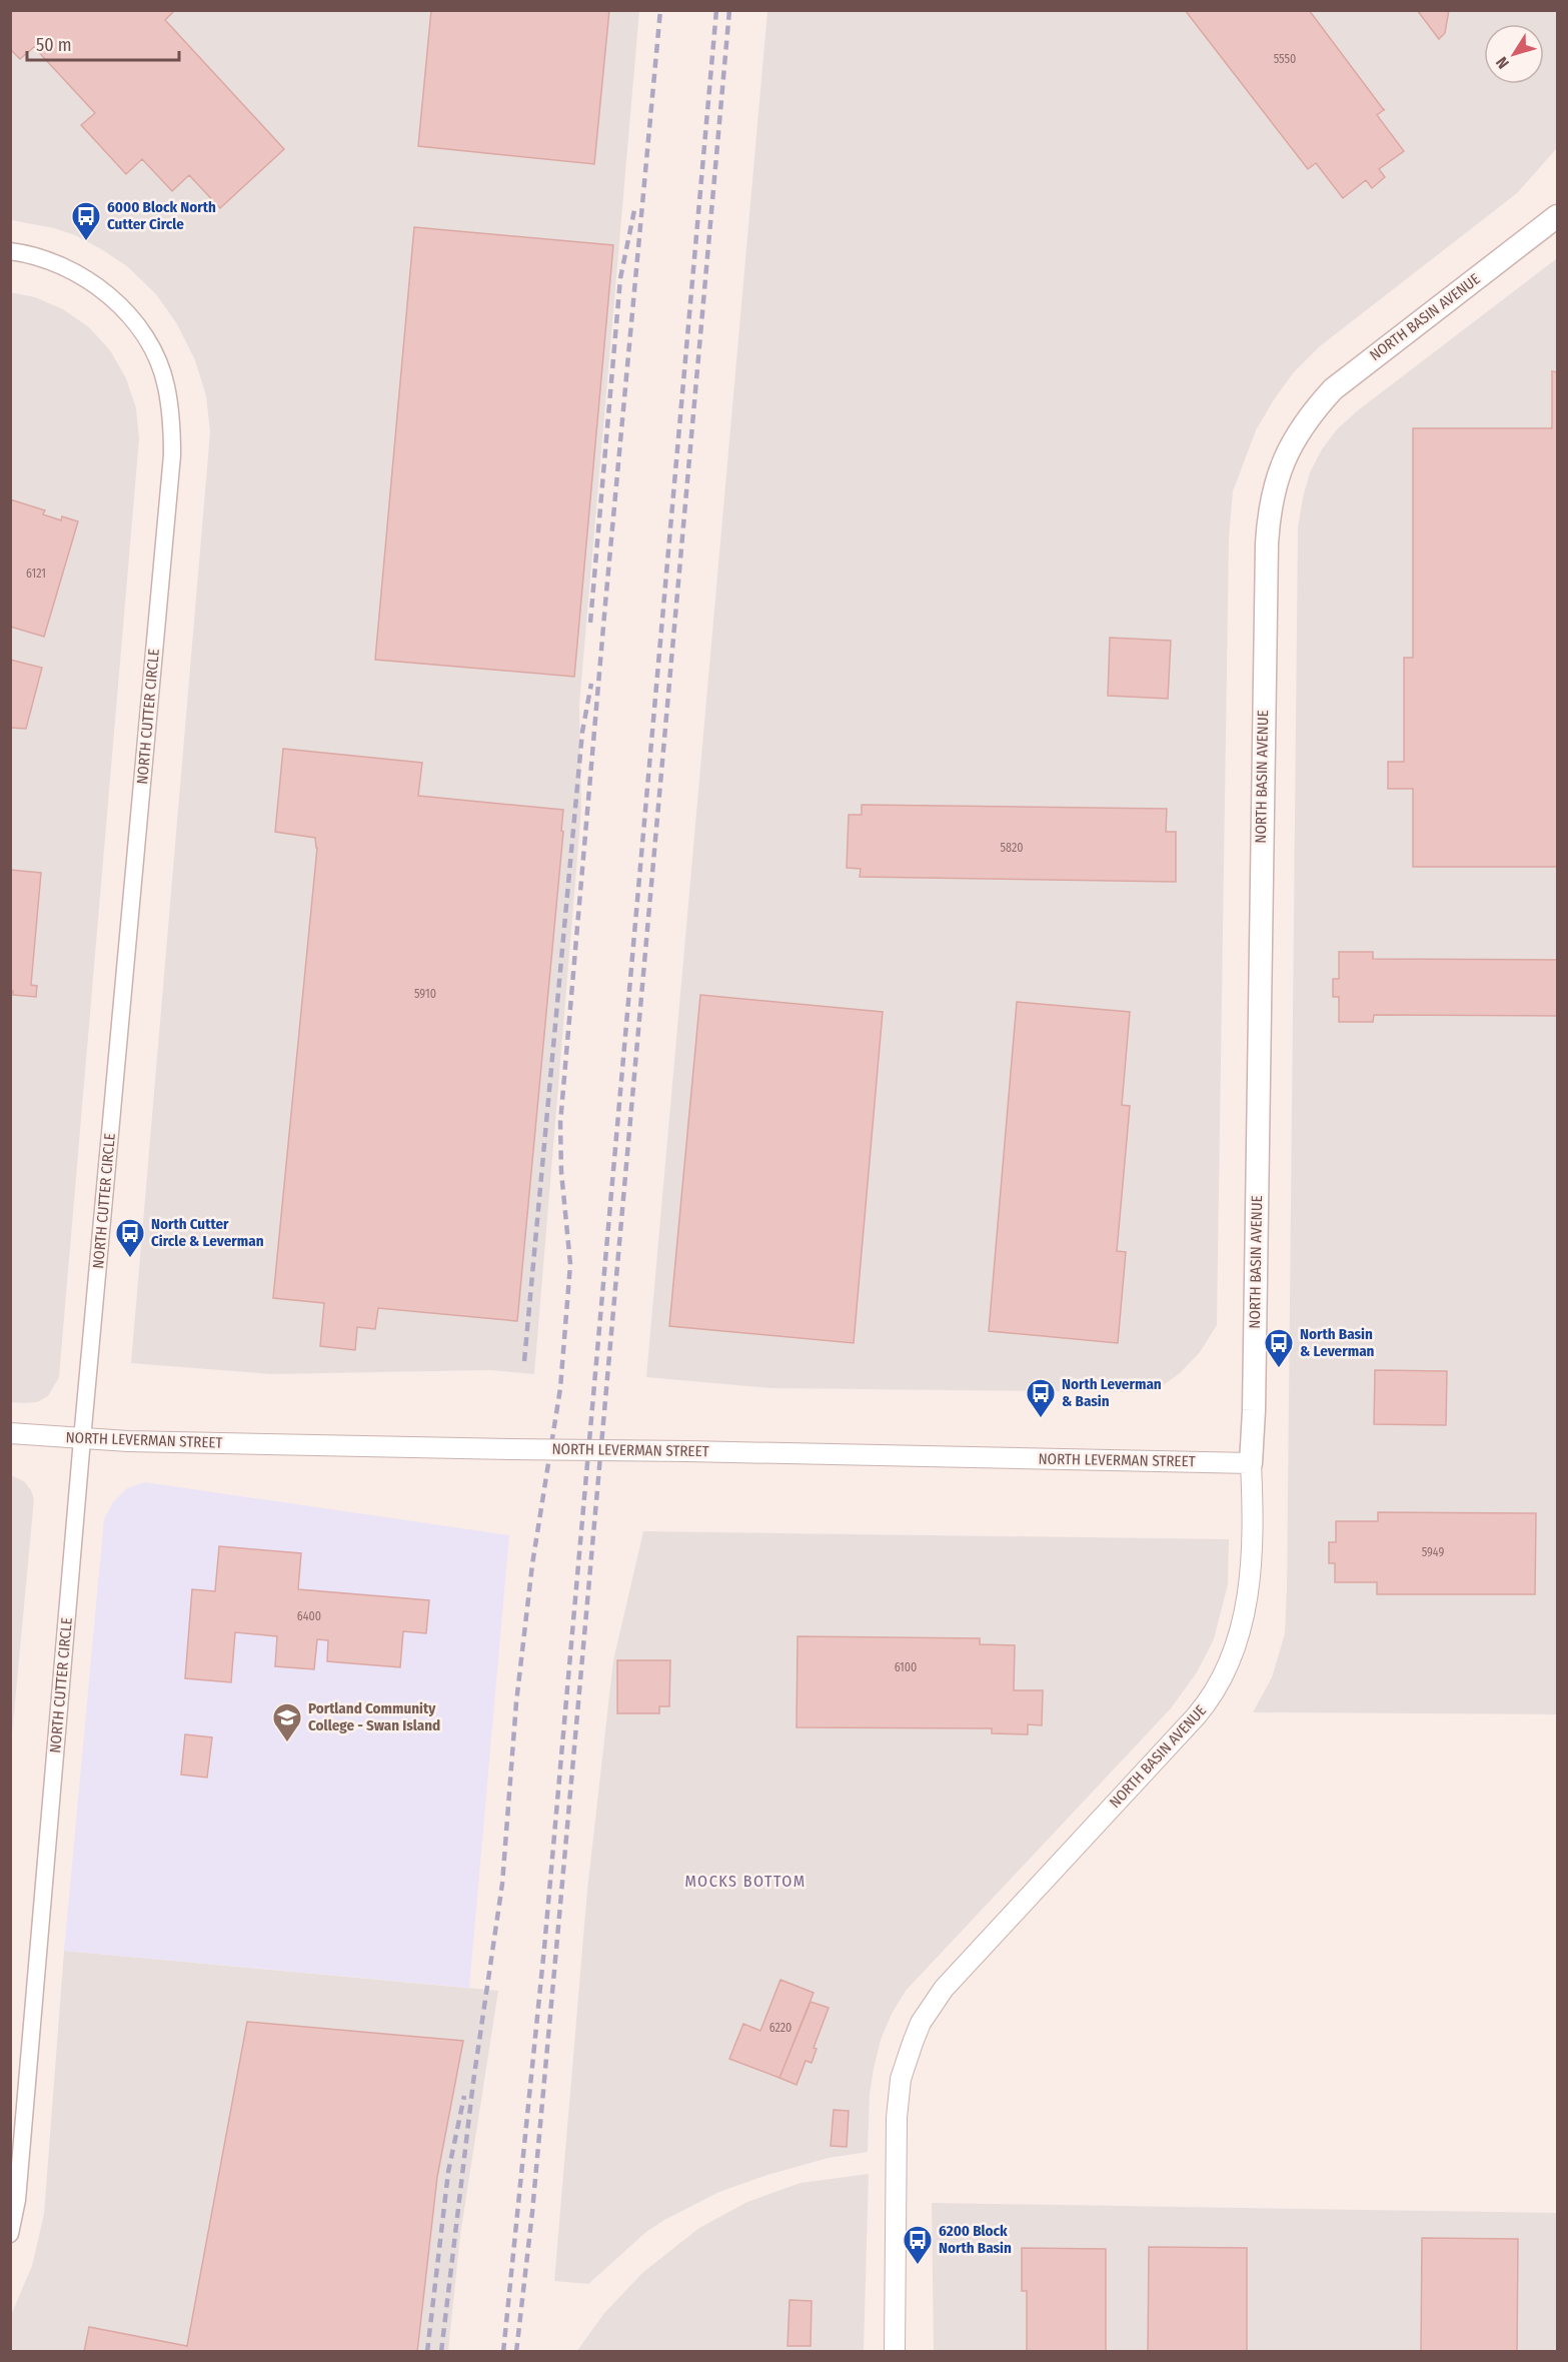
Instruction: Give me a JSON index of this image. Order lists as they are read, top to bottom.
{
  "streets": {
    "main road": ["NORTH BASIN AVENUE"],
    "street": ["NORTH CUTTER CIRCLE", "NORTH LEVERMAN STREET"]
  },
  "crossings": [
    ["NORTH BASIN AVENUE", "NORTH LEVERMAN STREET"],
    ["NORTH CUTTER CIRCLE", "NORTH LEVERMAN STREET"]
  ],
  "districts": ["MOCKS BOTTOM"],
  "places": {
    "bus stop": [
      "6000 Block North Cutter Circle",
      "North Cutter Circle & Leverman",
      "North Basin & Leverman",
      "North Leverman & Basin",
      "6200 Block North Basin"
    ],
    "school or university": ["Portland Community College - Swan Island"]
  },
  "house_numbers": [
    "5550",
    "6121",
    "5820",
    "5910",
    "5949",
    "6400",
    "6100",
    "6220"
  ],
  "scale_bar": "50 m",
  "north": "bottom left"
}
